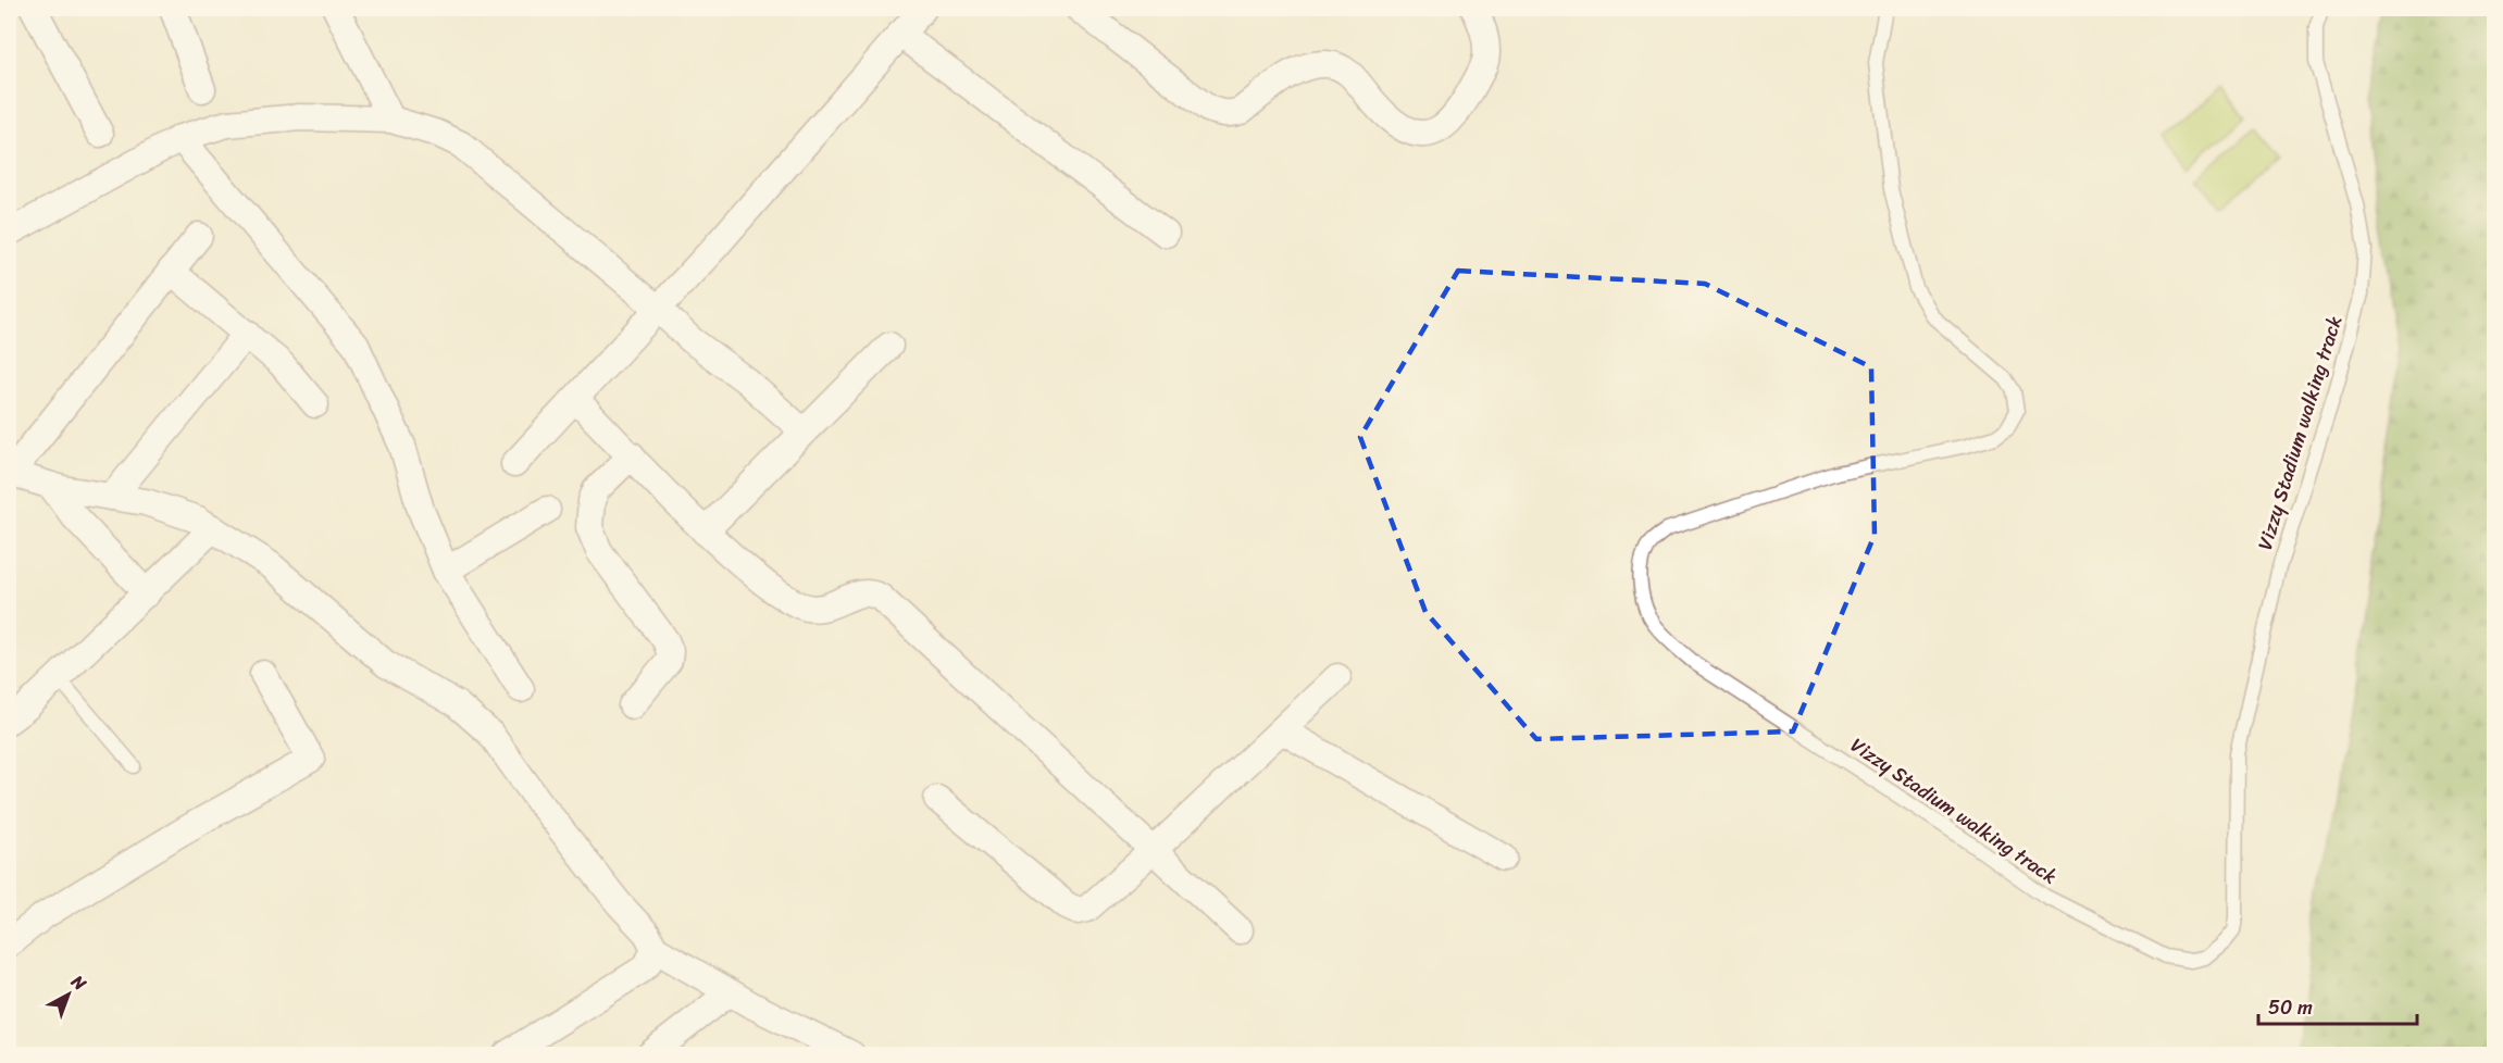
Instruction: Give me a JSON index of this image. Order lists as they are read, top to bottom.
{
  "streets": {
    "lane": ["Vizzy Stadium walking track"]
  },
  "scale_bar": "50 m",
  "north": "top right"
}
